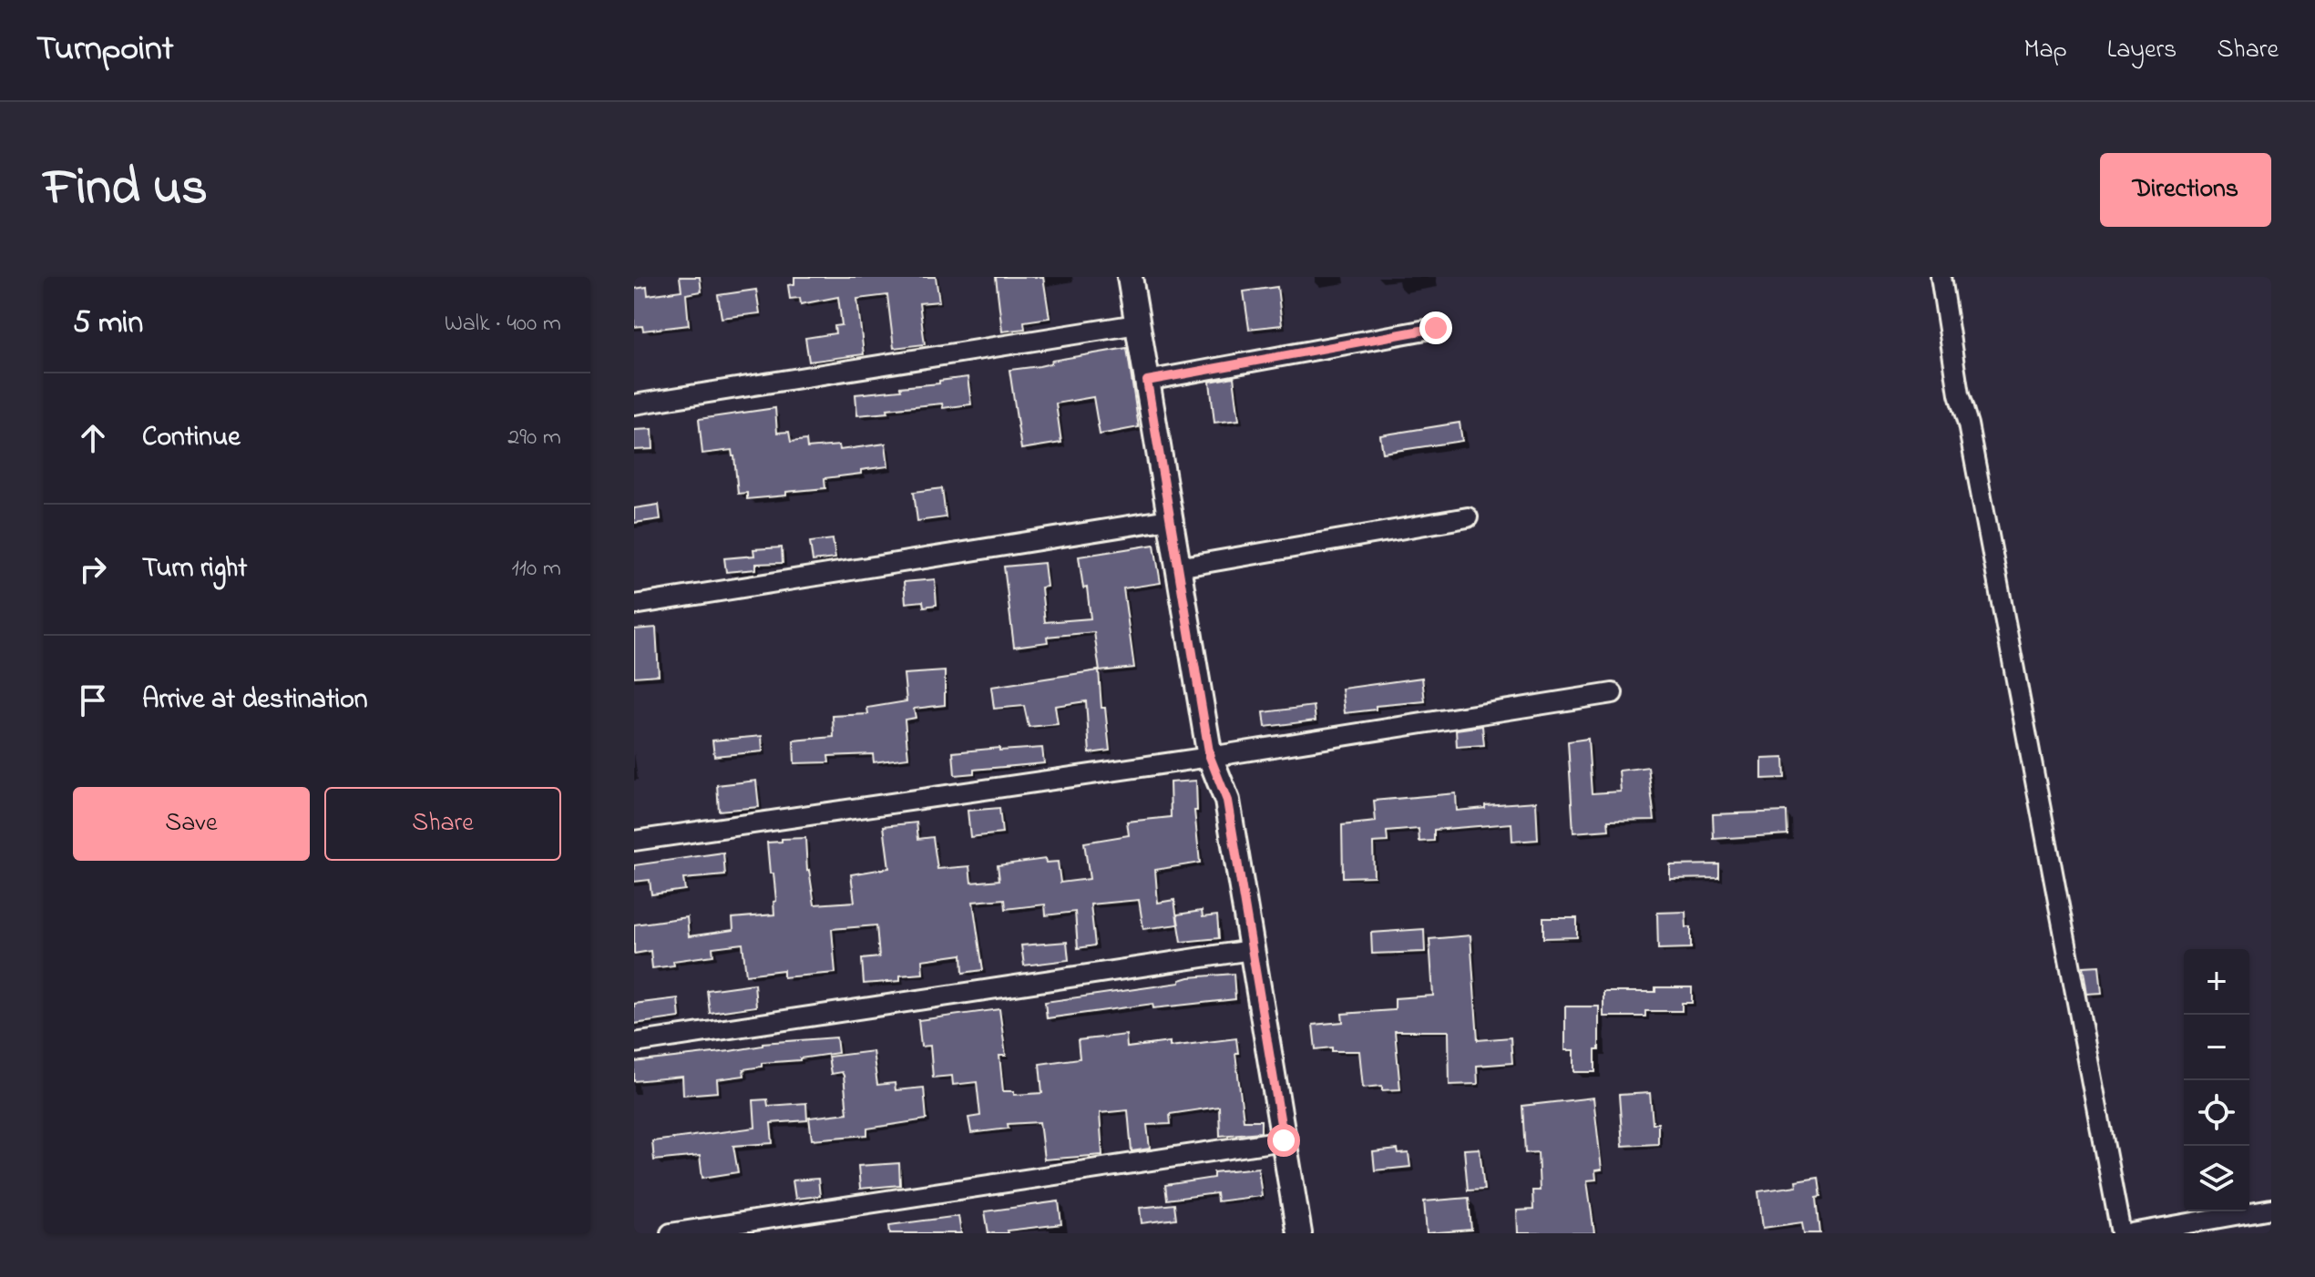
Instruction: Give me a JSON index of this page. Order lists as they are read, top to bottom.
{
  "page": {
    "header": "Turnpoint",
    "nav": ["Map", "Layers", "Share"],
    "title": "Find us",
    "buttons": [
      "Directions",
      ["Save", "Share"]
    ],
    "heading": ["5 min", "Walk · 400 m"],
    "list": [
      ["Continue", "290 m"],
      ["Turn right", "110 m"],
      "Arrive at destination"
    ],
    "map_buttons": ["+", "−"]
  }
}
